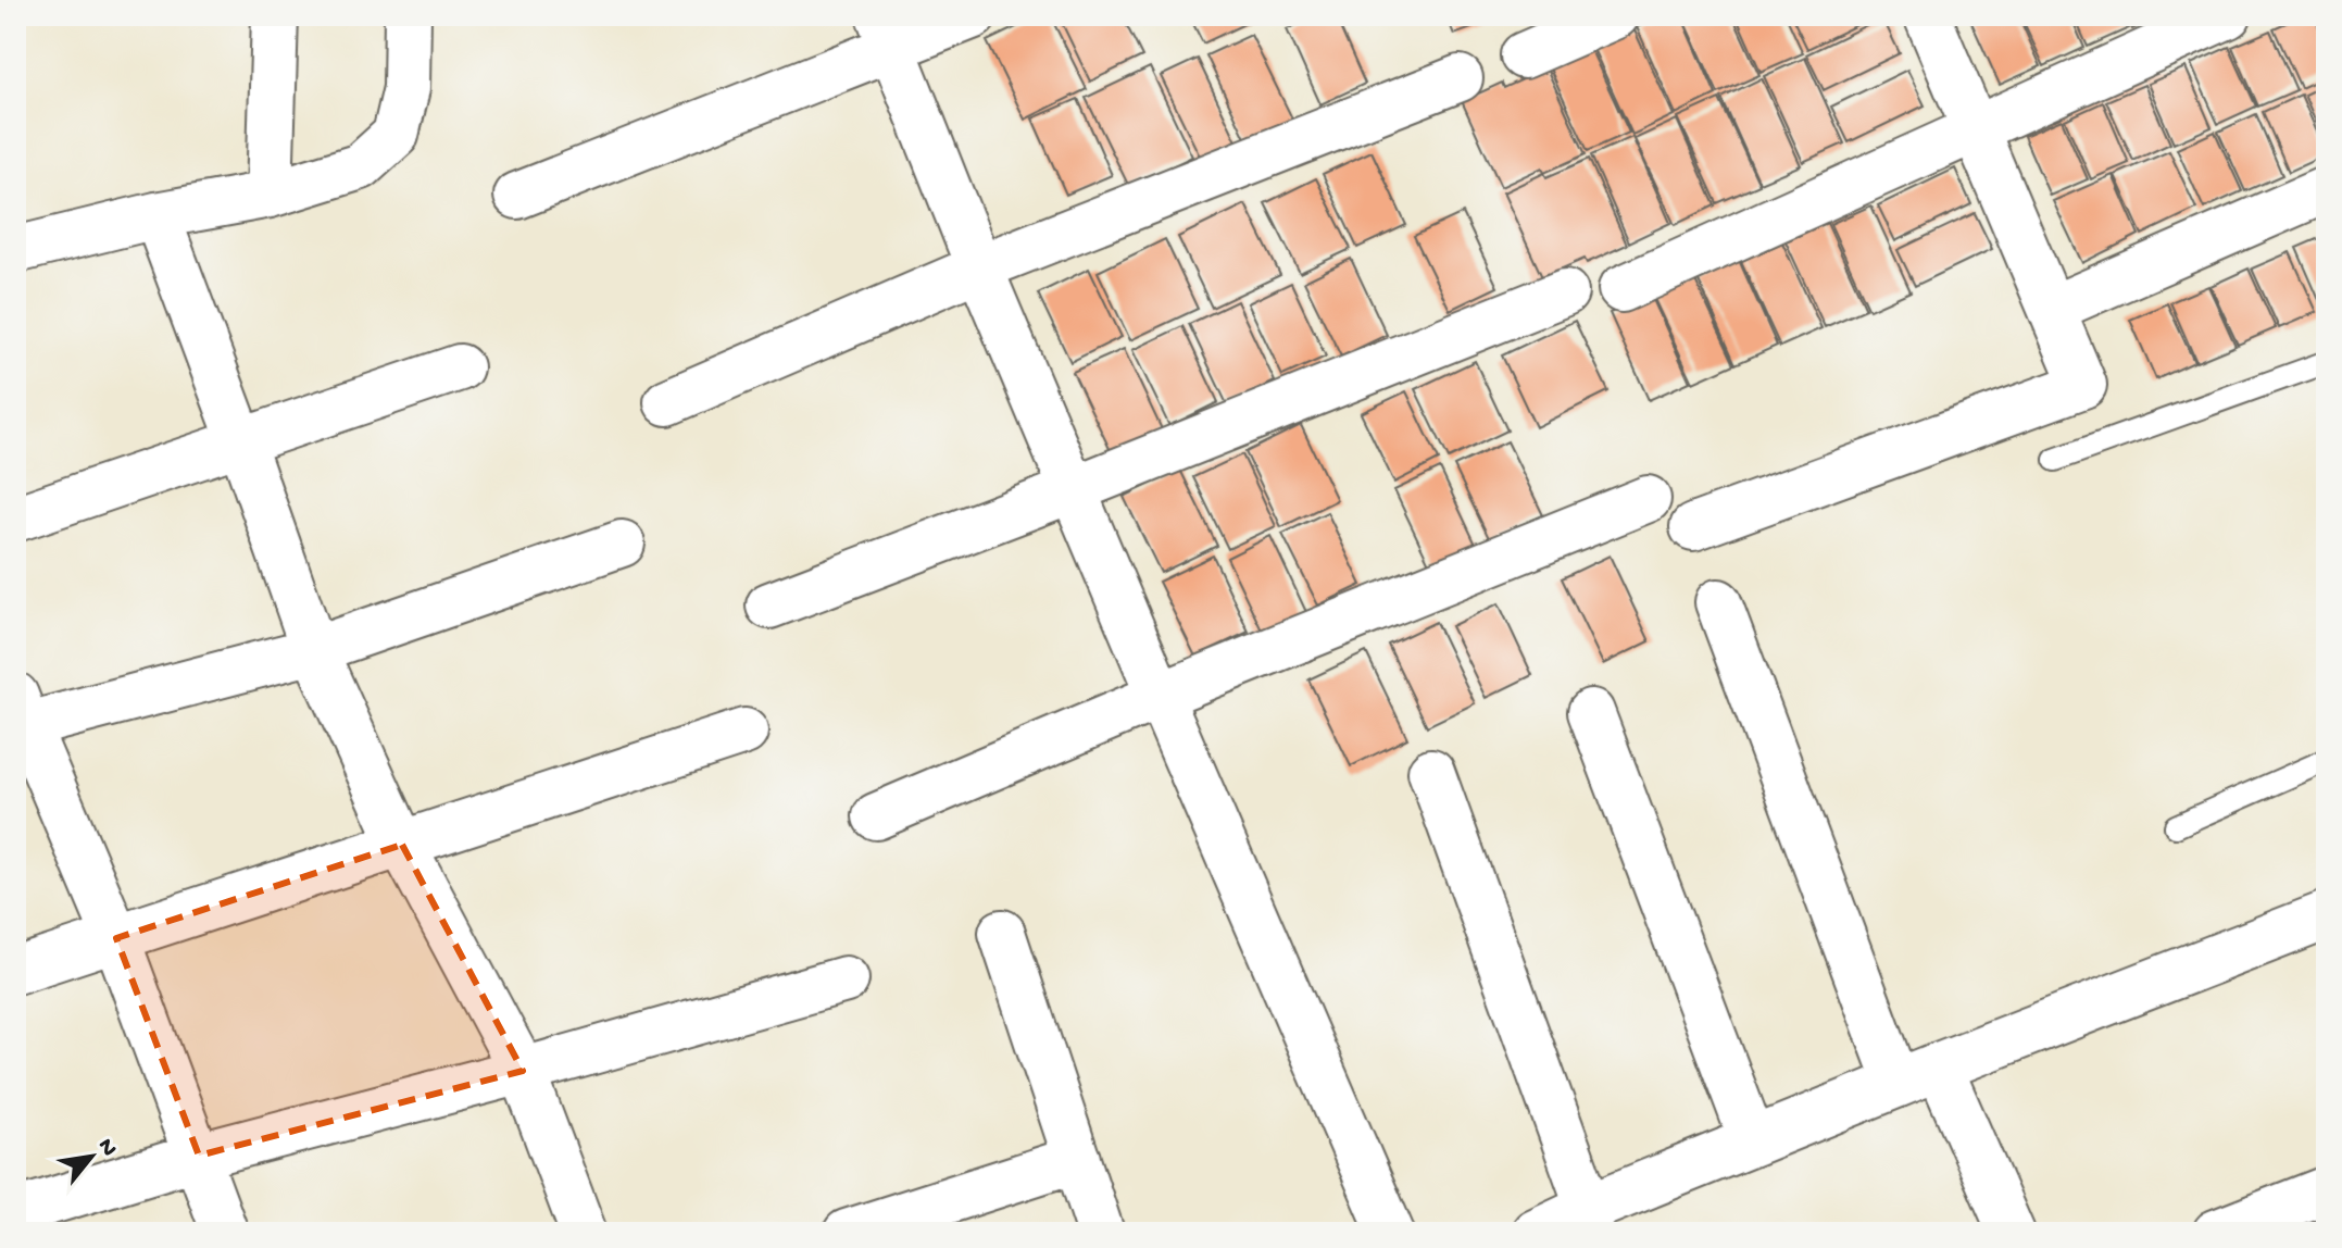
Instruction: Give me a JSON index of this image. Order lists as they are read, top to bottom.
{
  "north": "top right"
}
